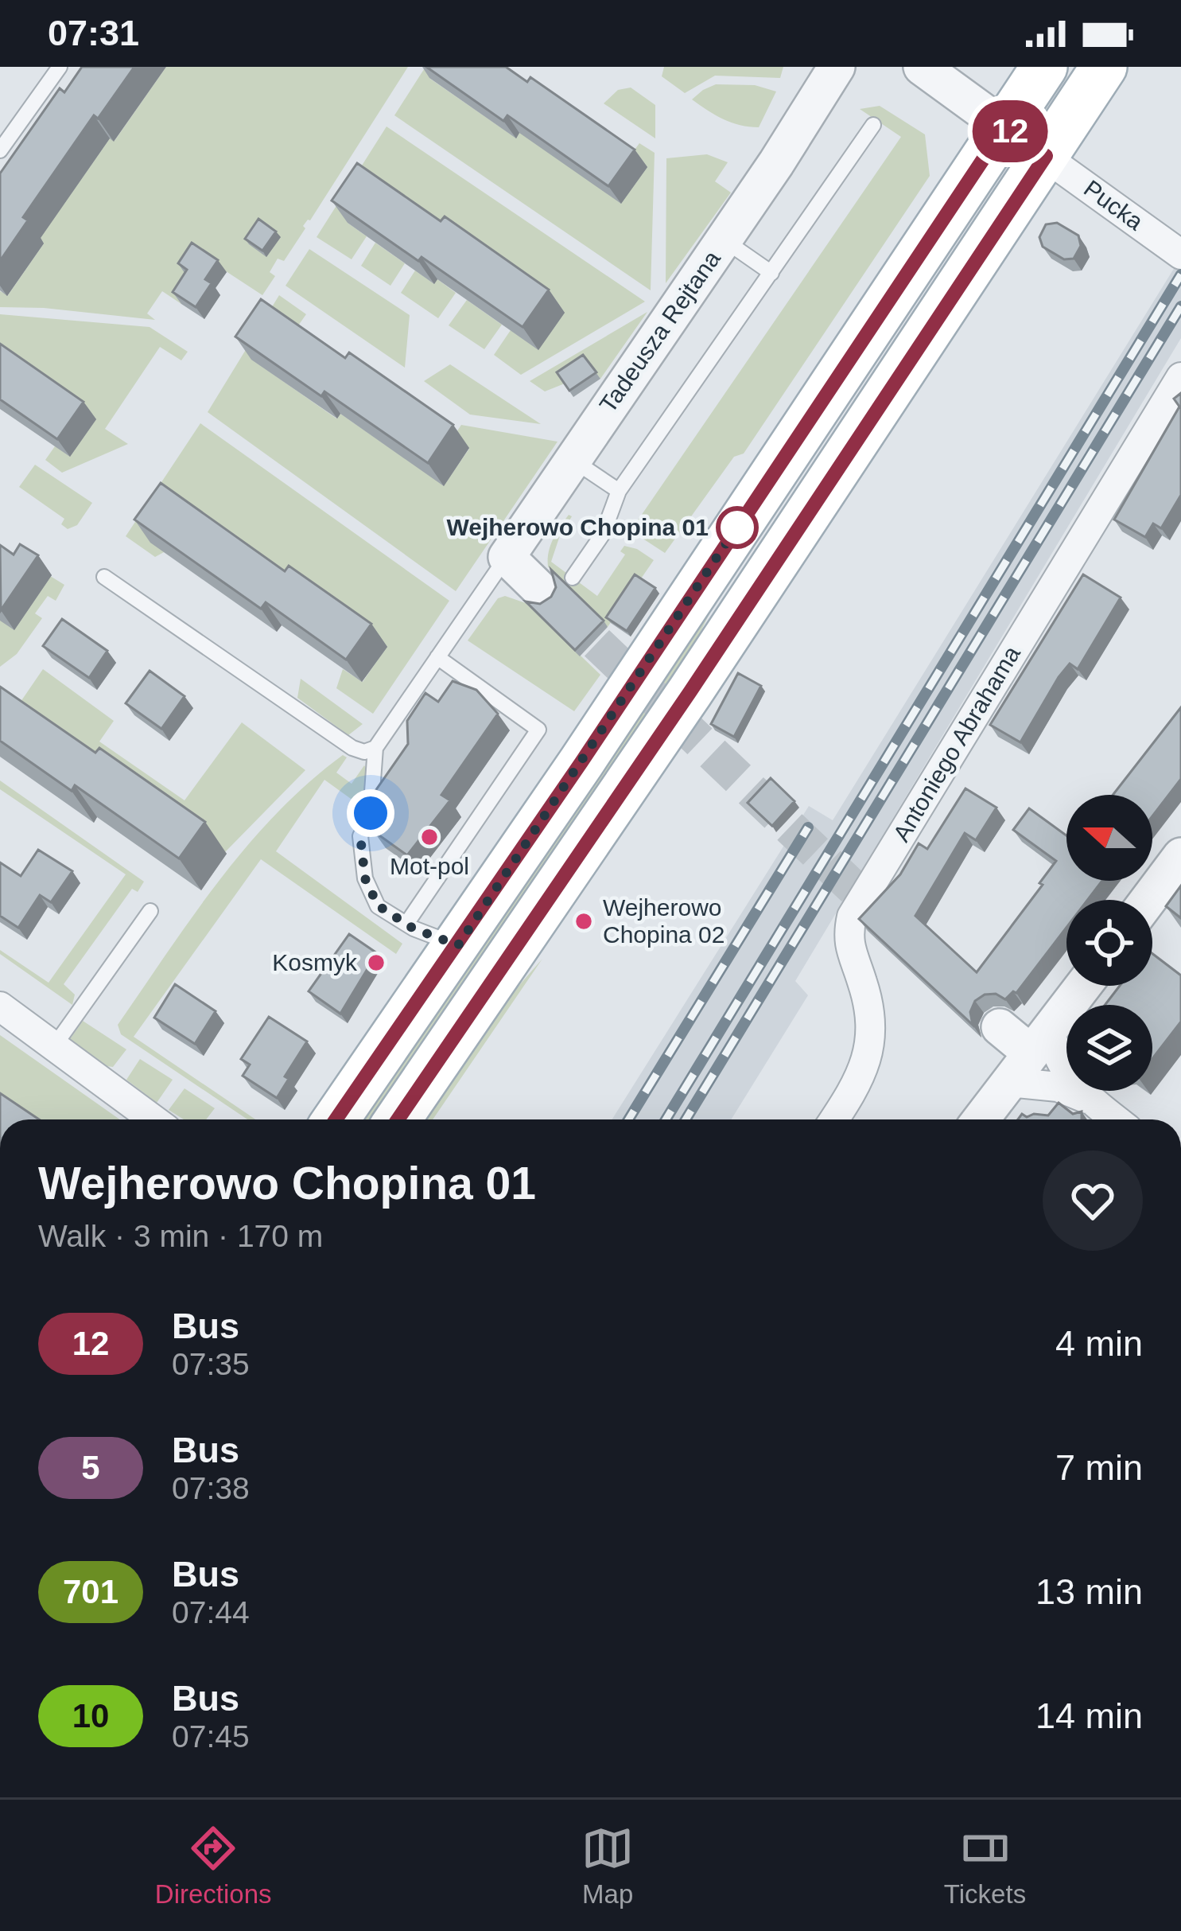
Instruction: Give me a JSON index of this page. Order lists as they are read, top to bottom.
{
  "streets": {
    "street": ["Pucka", "Tadeusza Rejtana", "Antoniego Abrahama"]
  },
  "places": [
    "Wejherowo Chopina 01",
    "Mot-pol",
    "Wejherowo Chopina 02",
    "Kosmyk"
  ],
  "lines": ["bus line 12"],
  "north": "left",
  "page": {
    "status": "07:31",
    "on_map": "12",
    "heading": ["Wejherowo Chopina 01", "Walk · 3 min · 170 m"],
    "list": [
      {
        "mark": "12",
        "name": "Bus",
        "note": "07:35",
        "value": "4 min"
      },
      {
        "mark": "5",
        "name": "Bus",
        "note": "07:38",
        "value": "7 min"
      },
      {
        "mark": "701",
        "name": "Bus",
        "note": "07:44",
        "value": "13 min"
      },
      {
        "mark": "10",
        "name": "Bus",
        "note": "07:45",
        "value": "14 min"
      }
    ],
    "tabs": ["Directions", "Map", "Tickets"]
  }
}
